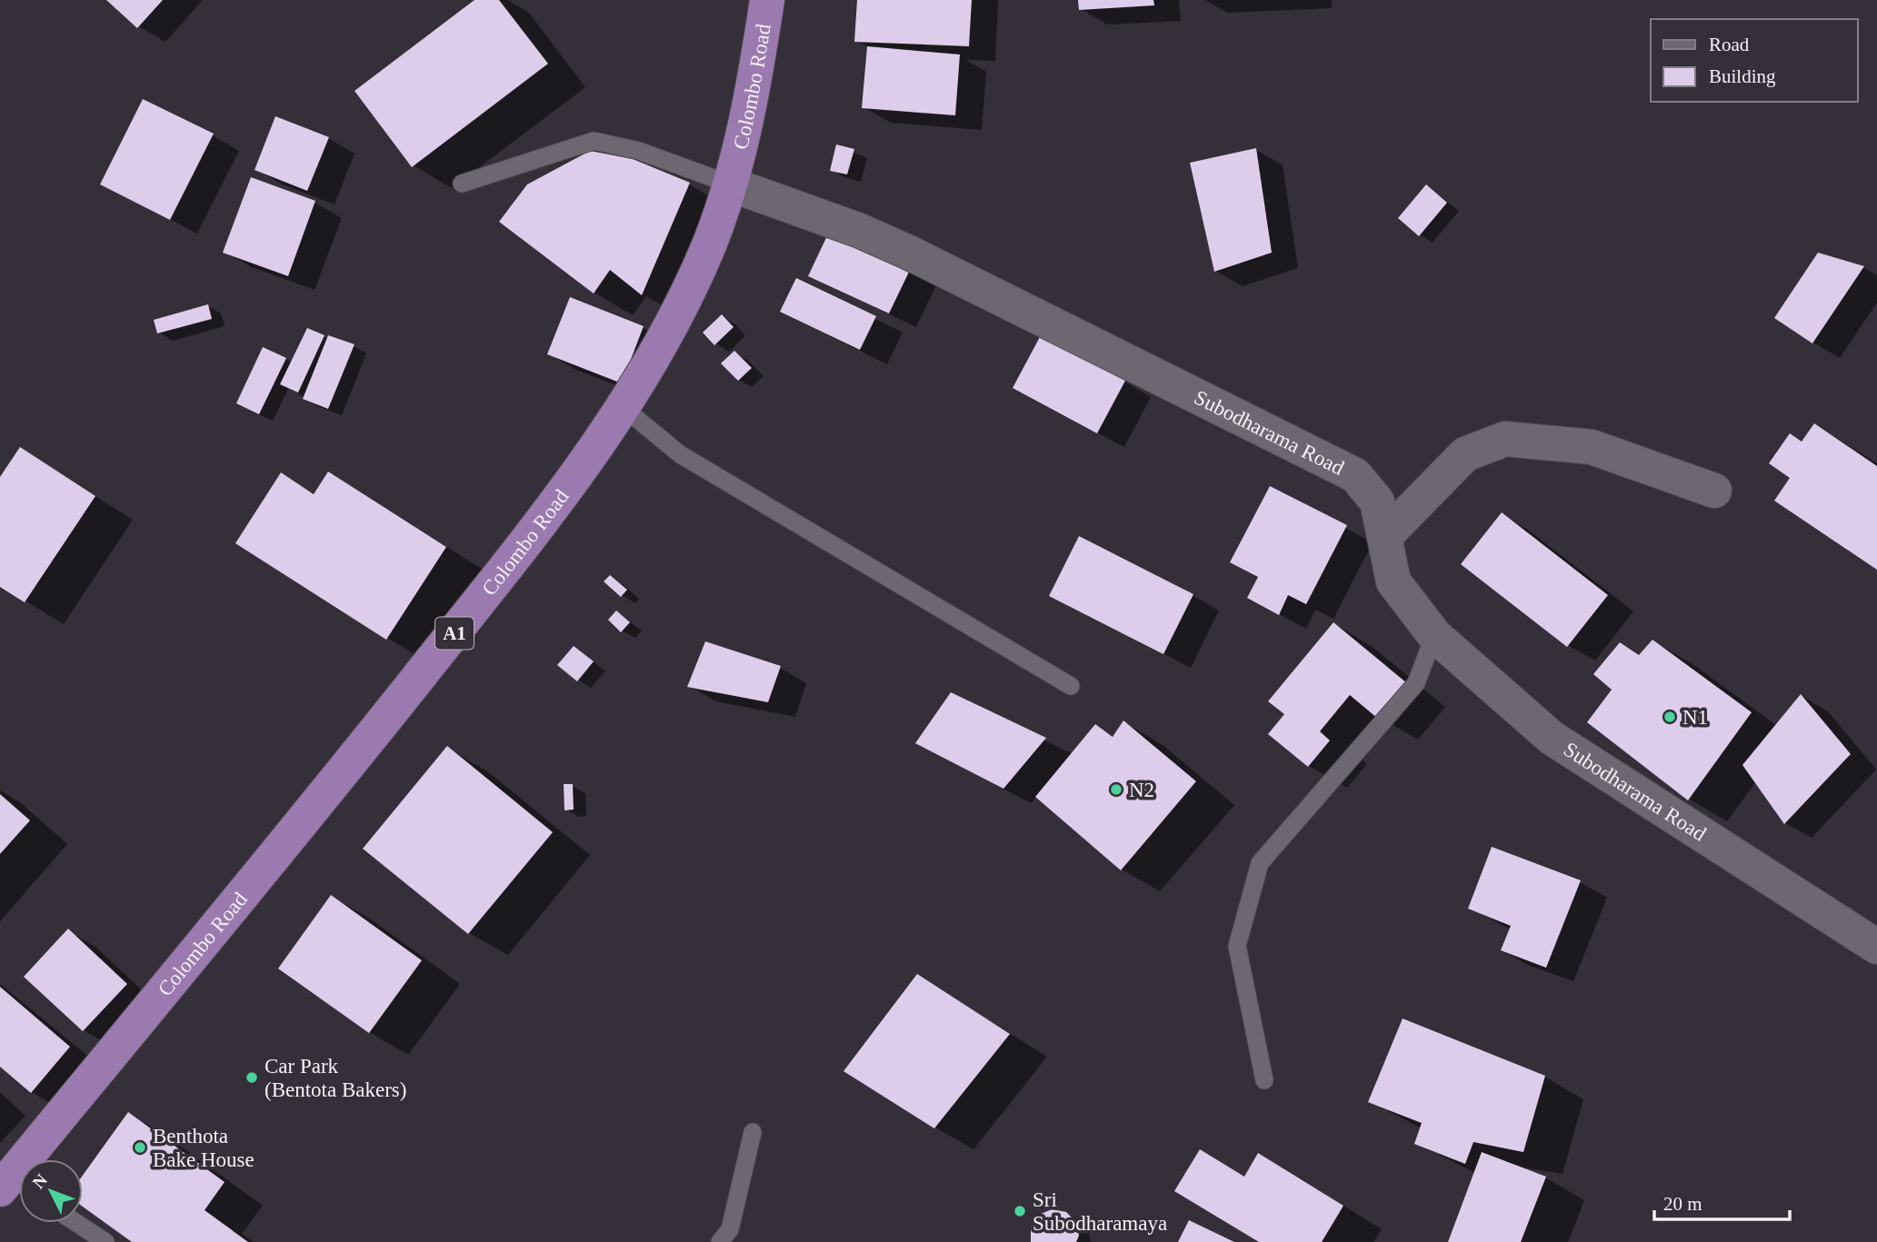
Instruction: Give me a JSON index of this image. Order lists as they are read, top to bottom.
{
  "streets": {
    "highway": ["Colombo Road", "A1"],
    "street": ["Subodharama Road"]
  },
  "crossings": [
    ["Colombo Road", "Subodharama Road"]
  ],
  "places": [
    "N1",
    "N2",
    "Car Park (Bentota Bakers)",
    "Benthota Bake House",
    "Sri Subodharamaya"
  ],
  "legend": ["Road", "Building"],
  "scale_bar": "20 m",
  "north": "top left"
}
